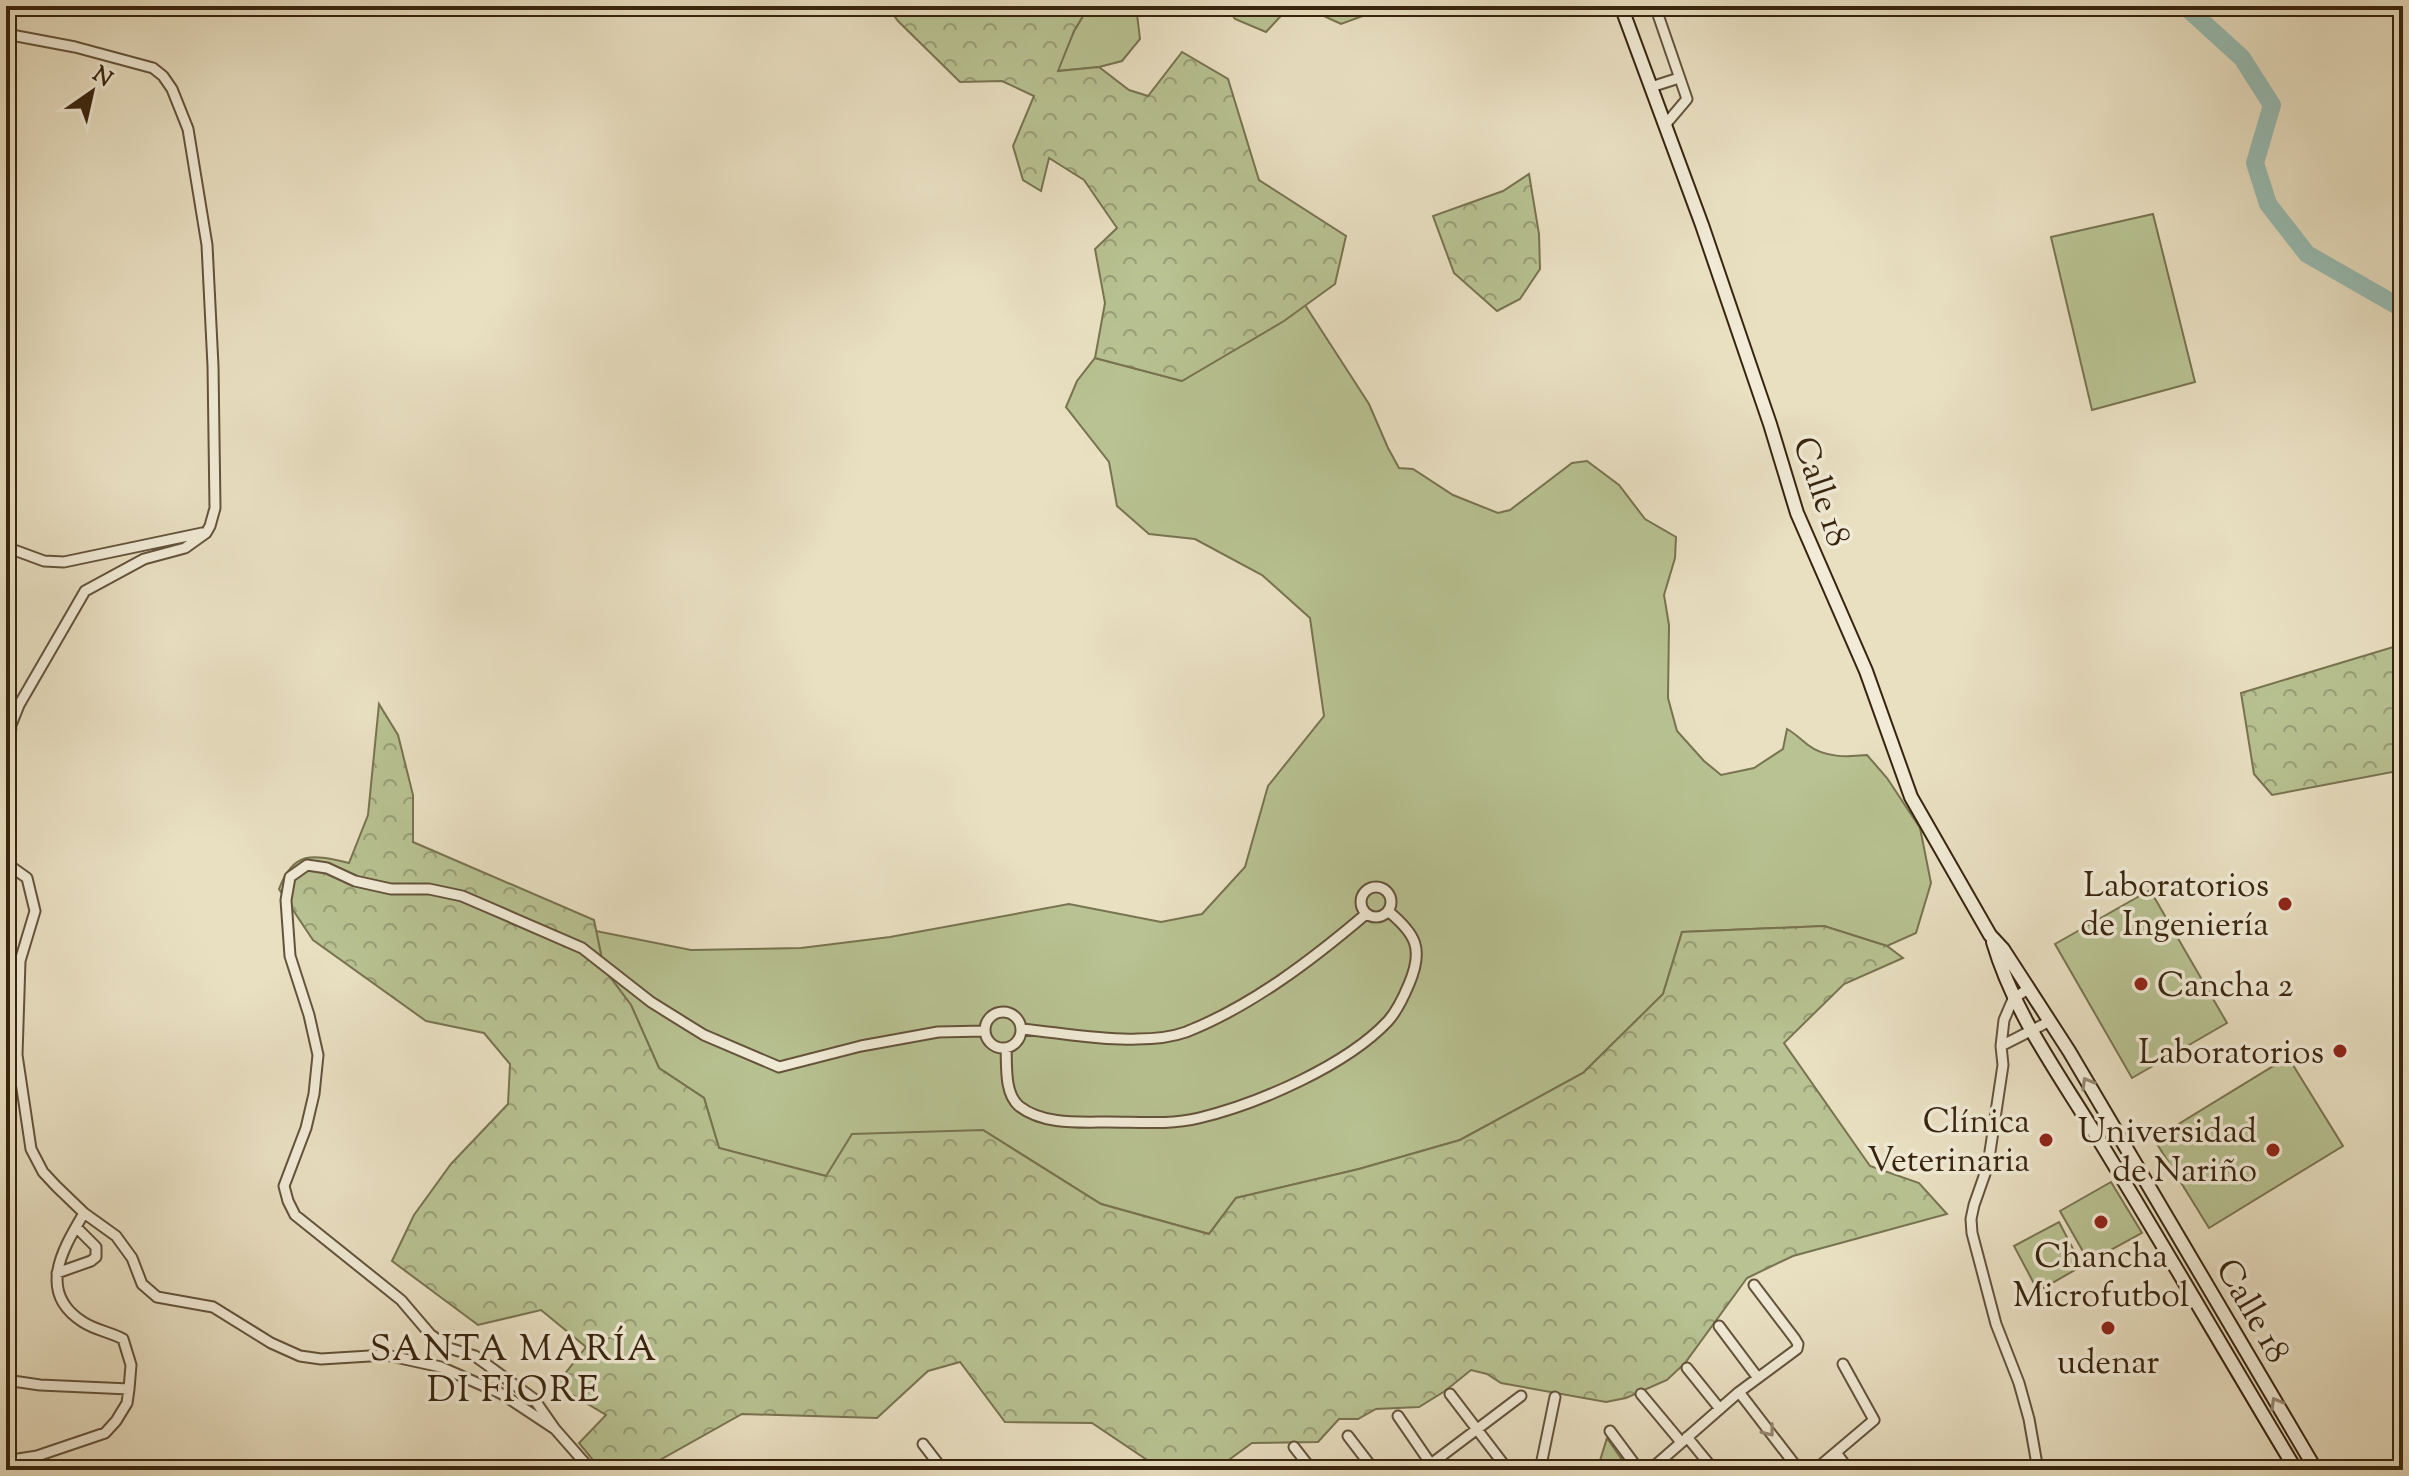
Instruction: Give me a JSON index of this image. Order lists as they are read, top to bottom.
{
  "streets": {
    "main road": ["Calle 18"]
  },
  "districts": ["SANTA MARÍA DI FIORE"],
  "places": [
    "Laboratorios de Ingeniería",
    "Cancha 2",
    "Laboratorios",
    "Clínica Veterinaria",
    "Universidad de Nariño",
    "Chancha Microfutbol",
    "udenar"
  ],
  "north": "top right"
}
